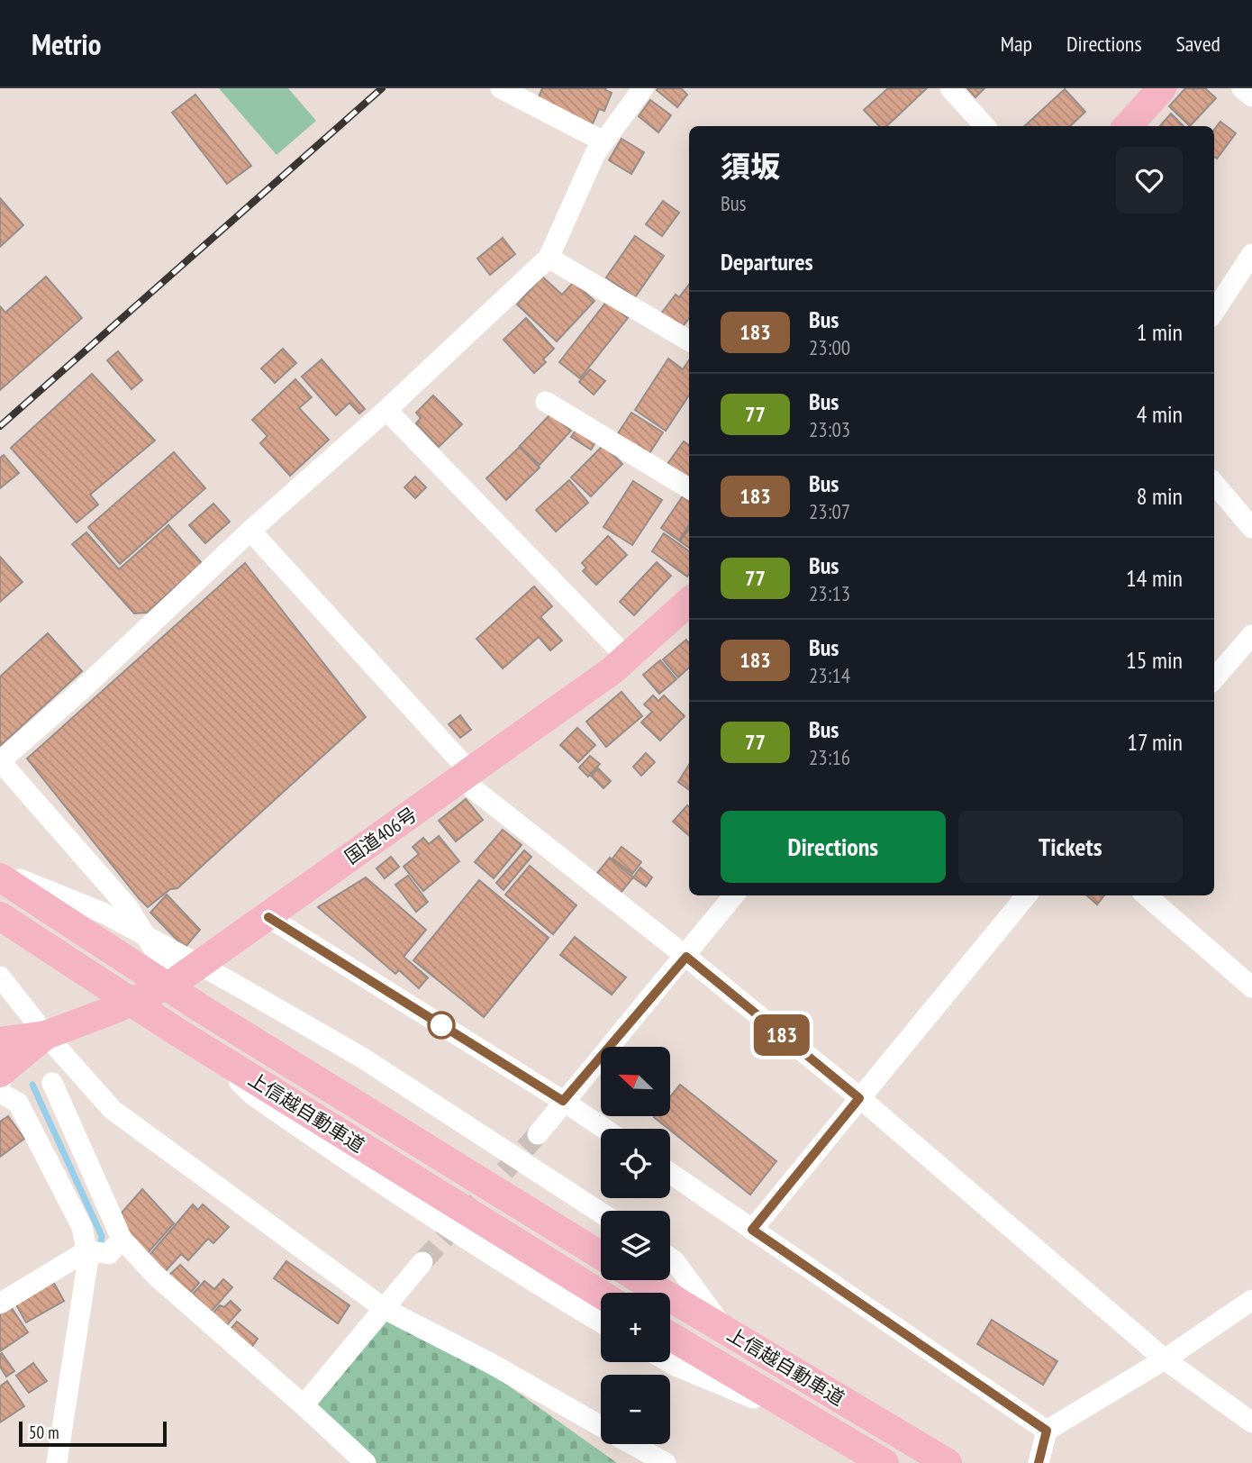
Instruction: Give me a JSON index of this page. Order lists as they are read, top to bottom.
{
  "streets": {
    "highway": ["国道406号", "上信越自動車道"]
  },
  "lines": ["bus line 183"],
  "scale_bar": "50 m",
  "north": "top left",
  "page": {
    "header": "Metrio",
    "nav": ["Map", "Directions", "Saved"],
    "on_map": "183",
    "heading": [
      ["須坂", "Bus"],
      "Departures"
    ],
    "list": [
      {
        "mark": "183",
        "name": "Bus",
        "note": "23:00",
        "value": "1 min"
      },
      {
        "mark": "77",
        "name": "Bus",
        "note": "23:03",
        "value": "4 min"
      },
      {
        "mark": "183",
        "name": "Bus",
        "note": "23:07",
        "value": "8 min"
      },
      {
        "mark": "77",
        "name": "Bus",
        "note": "23:13",
        "value": "14 min"
      },
      {
        "mark": "183",
        "name": "Bus",
        "note": "23:14",
        "value": "15 min"
      },
      {
        "mark": "77",
        "name": "Bus",
        "note": "23:16",
        "value": "17 min"
      }
    ],
    "buttons": ["Directions", "Tickets"],
    "map_buttons": ["+", "−"],
    "scale": "50 m"
  }
}
